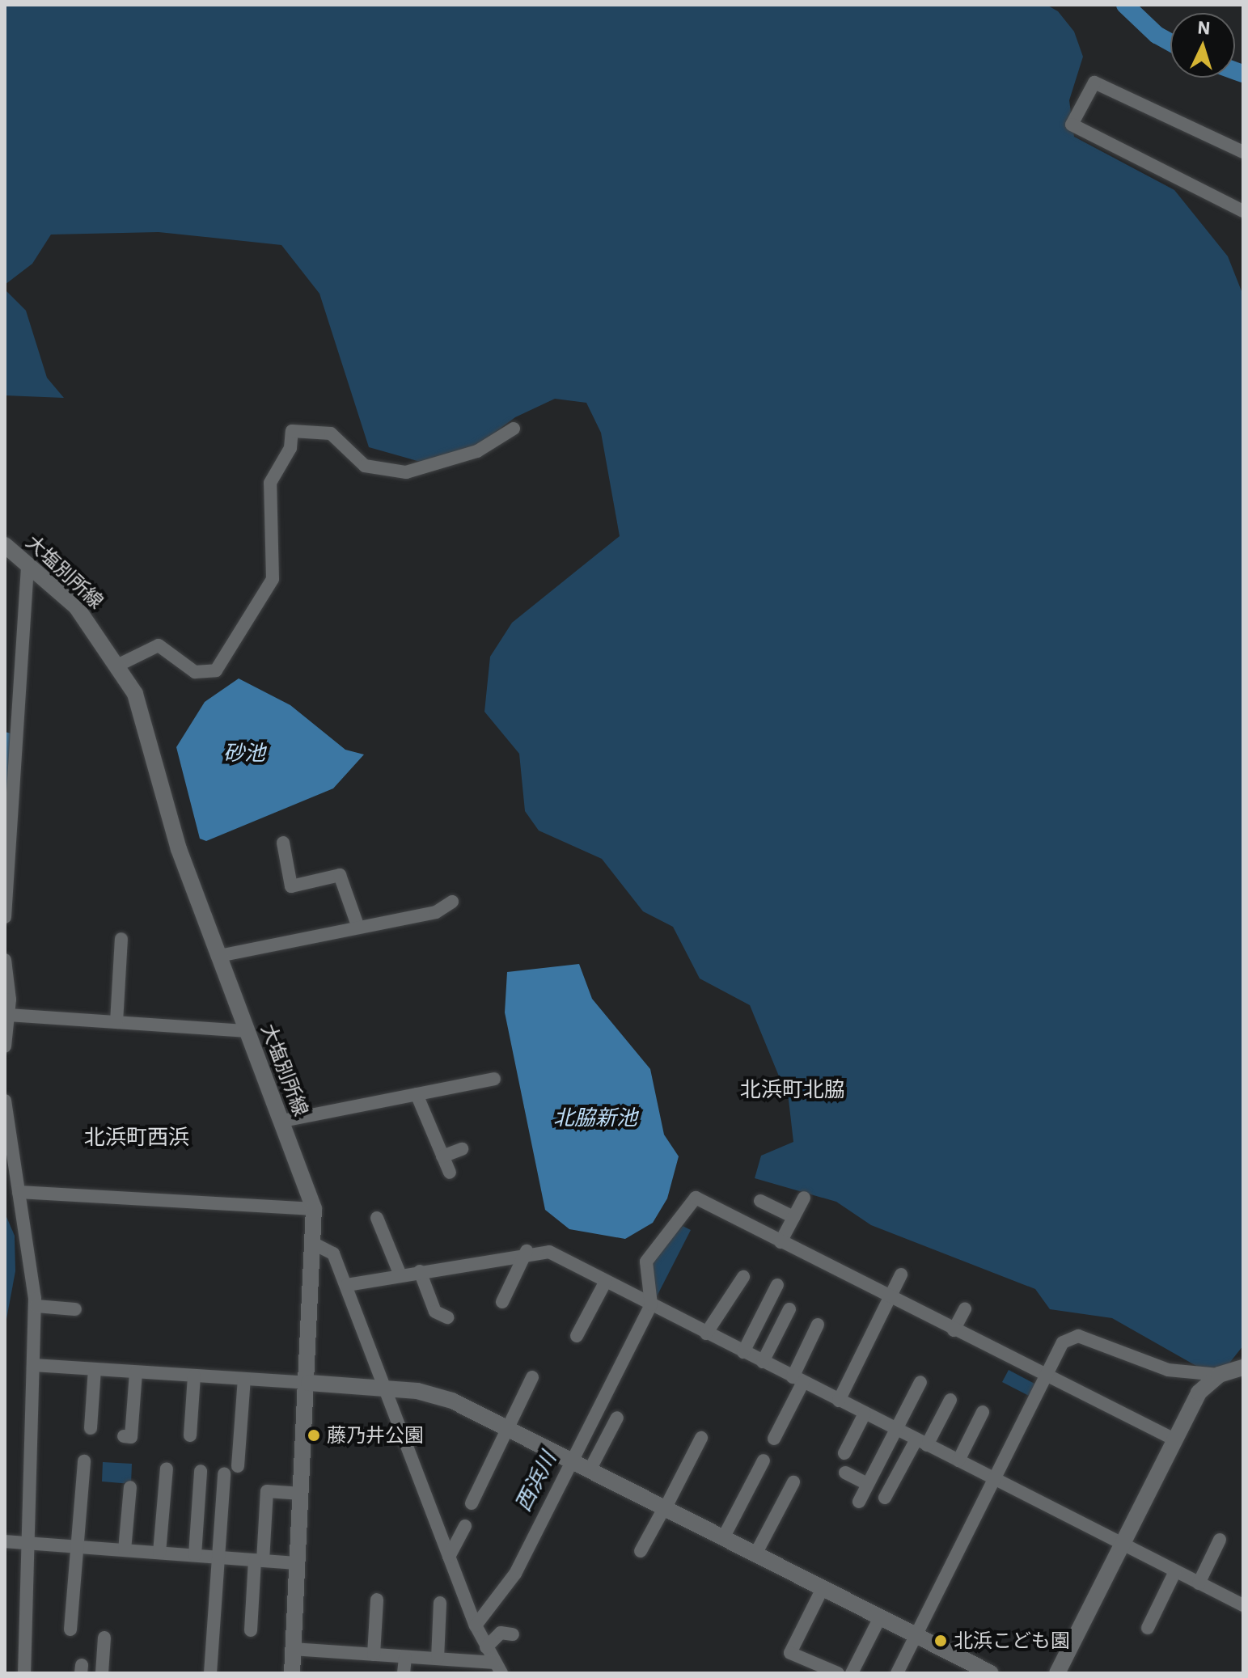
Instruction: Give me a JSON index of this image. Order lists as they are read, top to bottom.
{
  "streets": {
    "main road": ["大塩別所線"]
  },
  "districts": ["北浜町北脇", "北浜町西浜"],
  "water": ["砂池", "北脇新池", "西浜川"],
  "places": ["藤乃井公園", "北浜こども園"],
  "north": "top"
}
